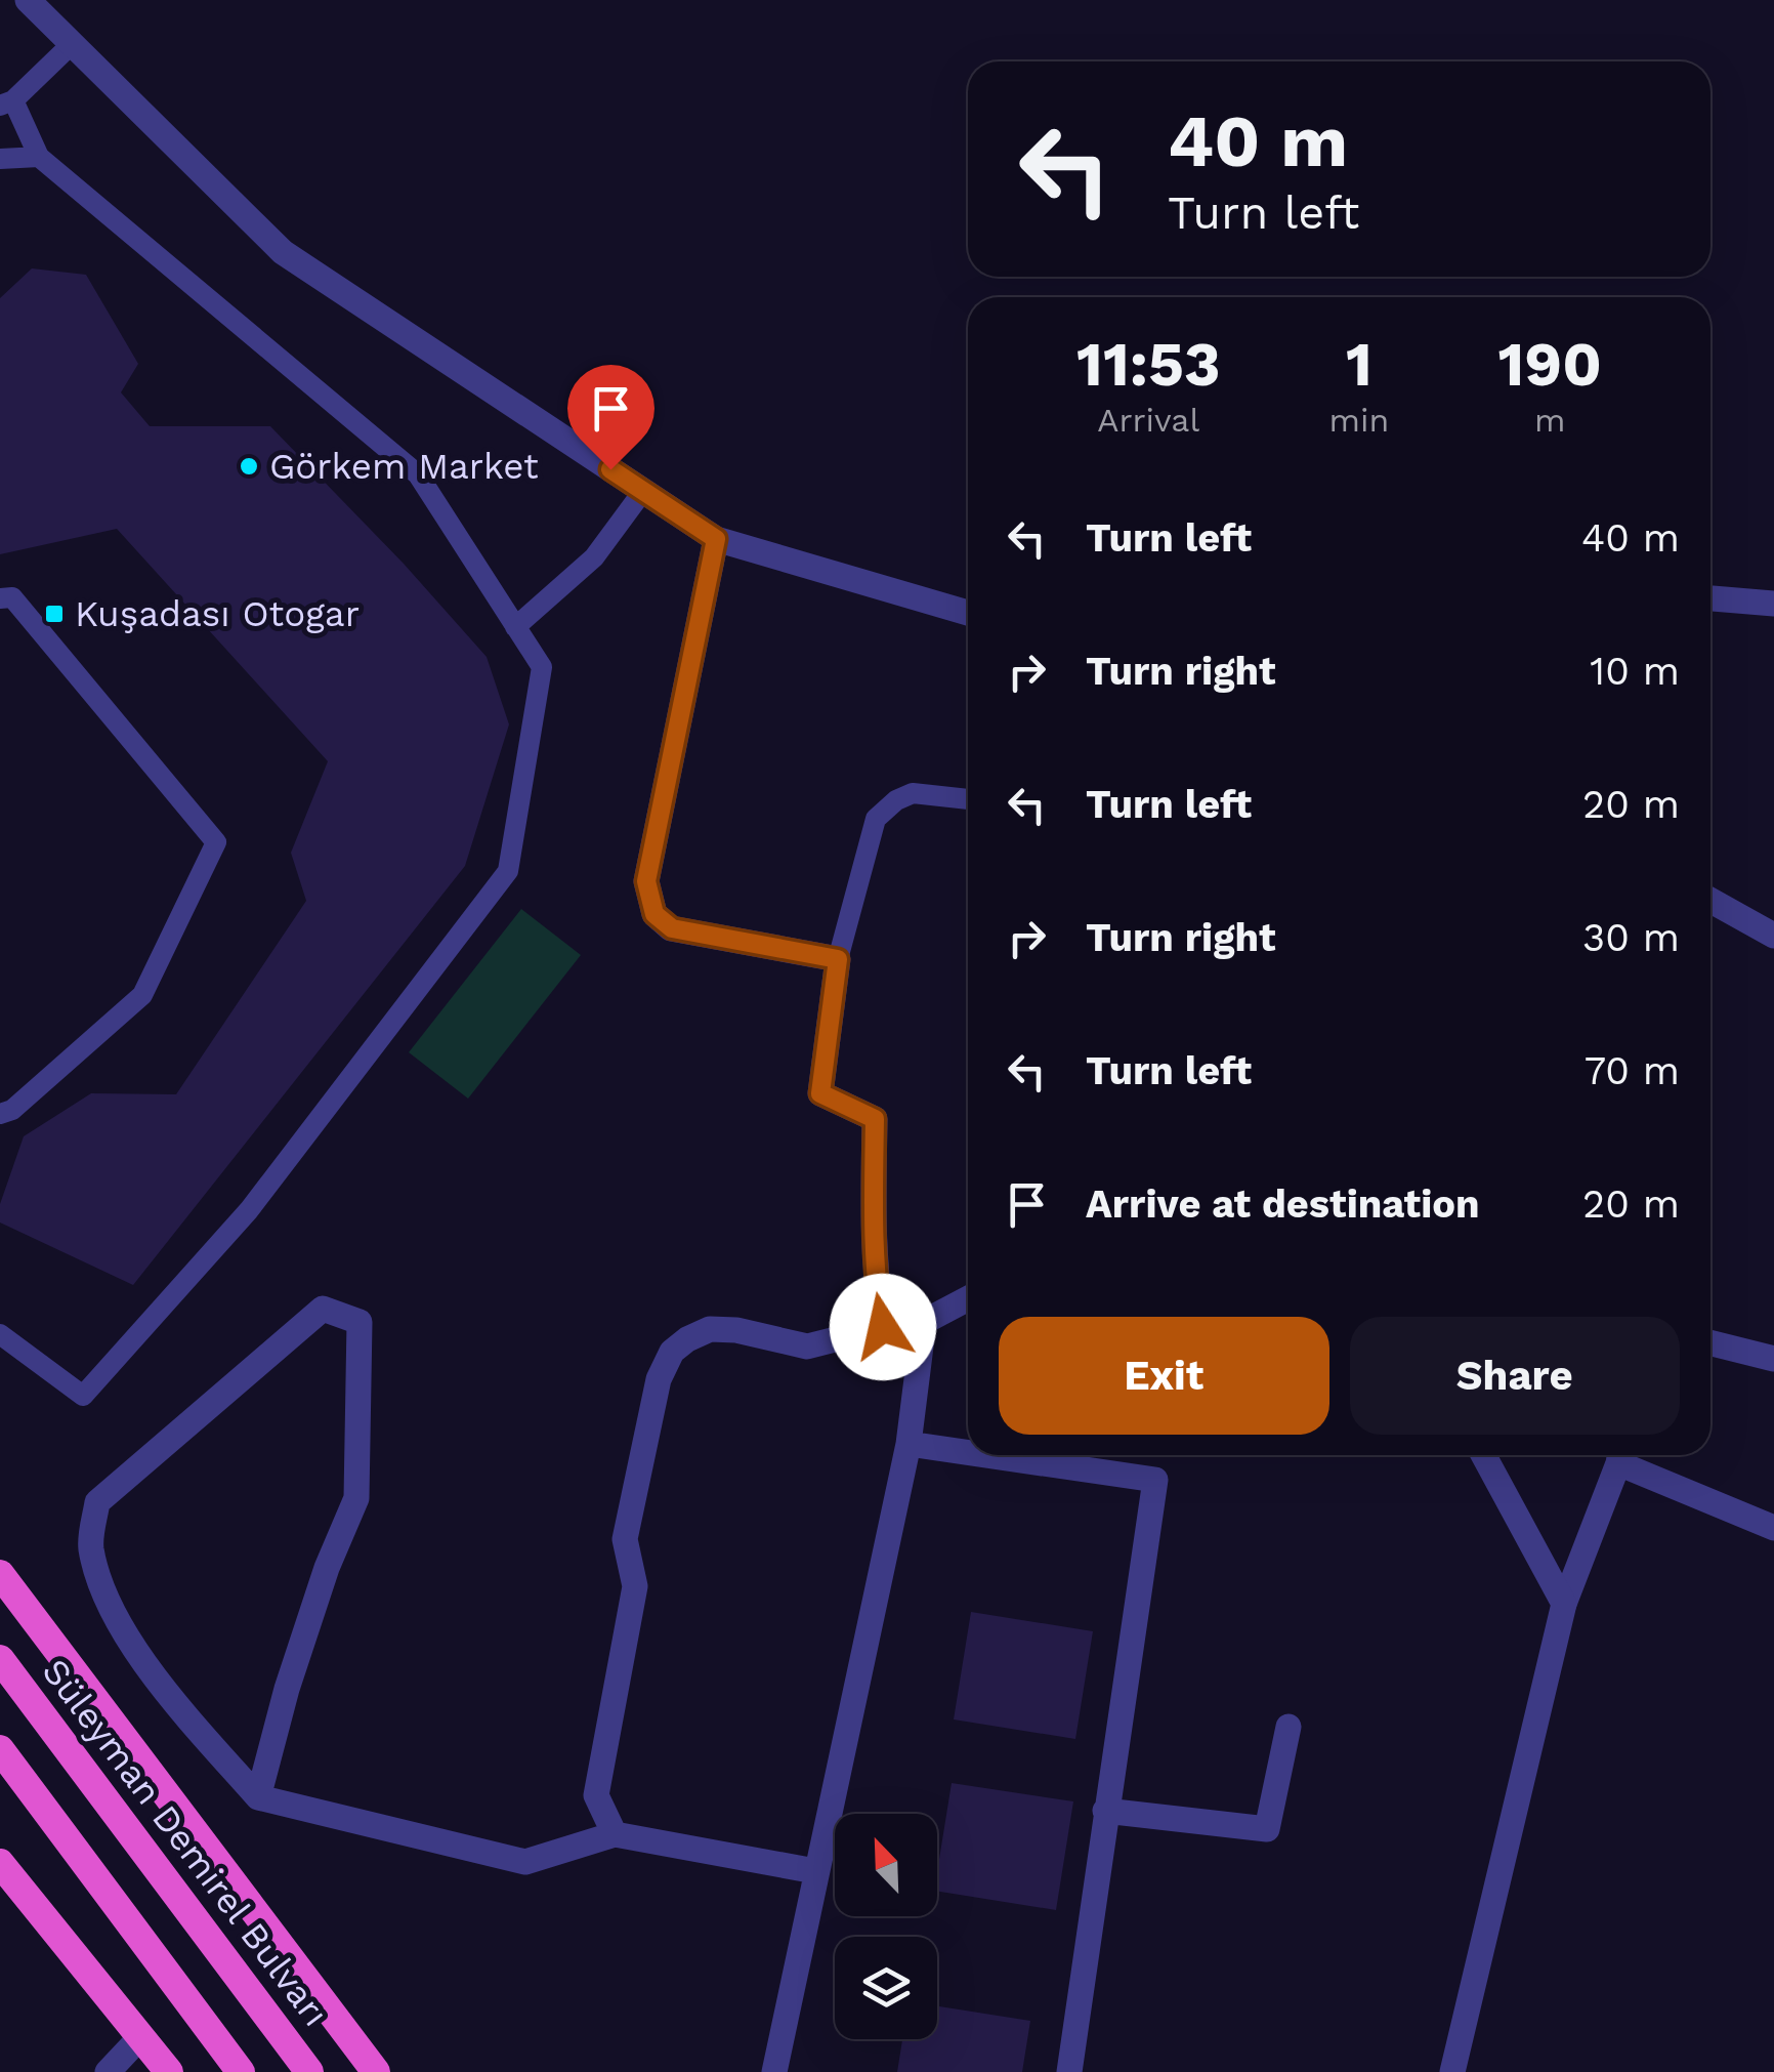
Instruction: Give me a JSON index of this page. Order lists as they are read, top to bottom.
{
  "streets": {
    "highway": ["Süleyman Demirel Bulvarı"]
  },
  "places": {
    "other": ["Görkem Market"],
    "transit": ["Kuşadası Otogar"]
  },
  "north": "top left",
  "page": {
    "turn": ["40 m", "Turn left"],
    "eta": [
      "11:53",
      "Arrival",
      "1",
      "min",
      "190",
      "m"
    ],
    "list": [
      {
        "name": "Turn left",
        "value": "40 m"
      },
      {
        "name": "Turn right",
        "value": "10 m"
      },
      {
        "name": "Turn left",
        "value": "20 m"
      },
      {
        "name": "Turn right",
        "value": "30 m"
      },
      {
        "name": "Turn left",
        "value": "70 m"
      },
      {
        "name": "Arrive at destination",
        "value": "20 m"
      }
    ],
    "buttons": ["Exit", "Share"]
  }
}
